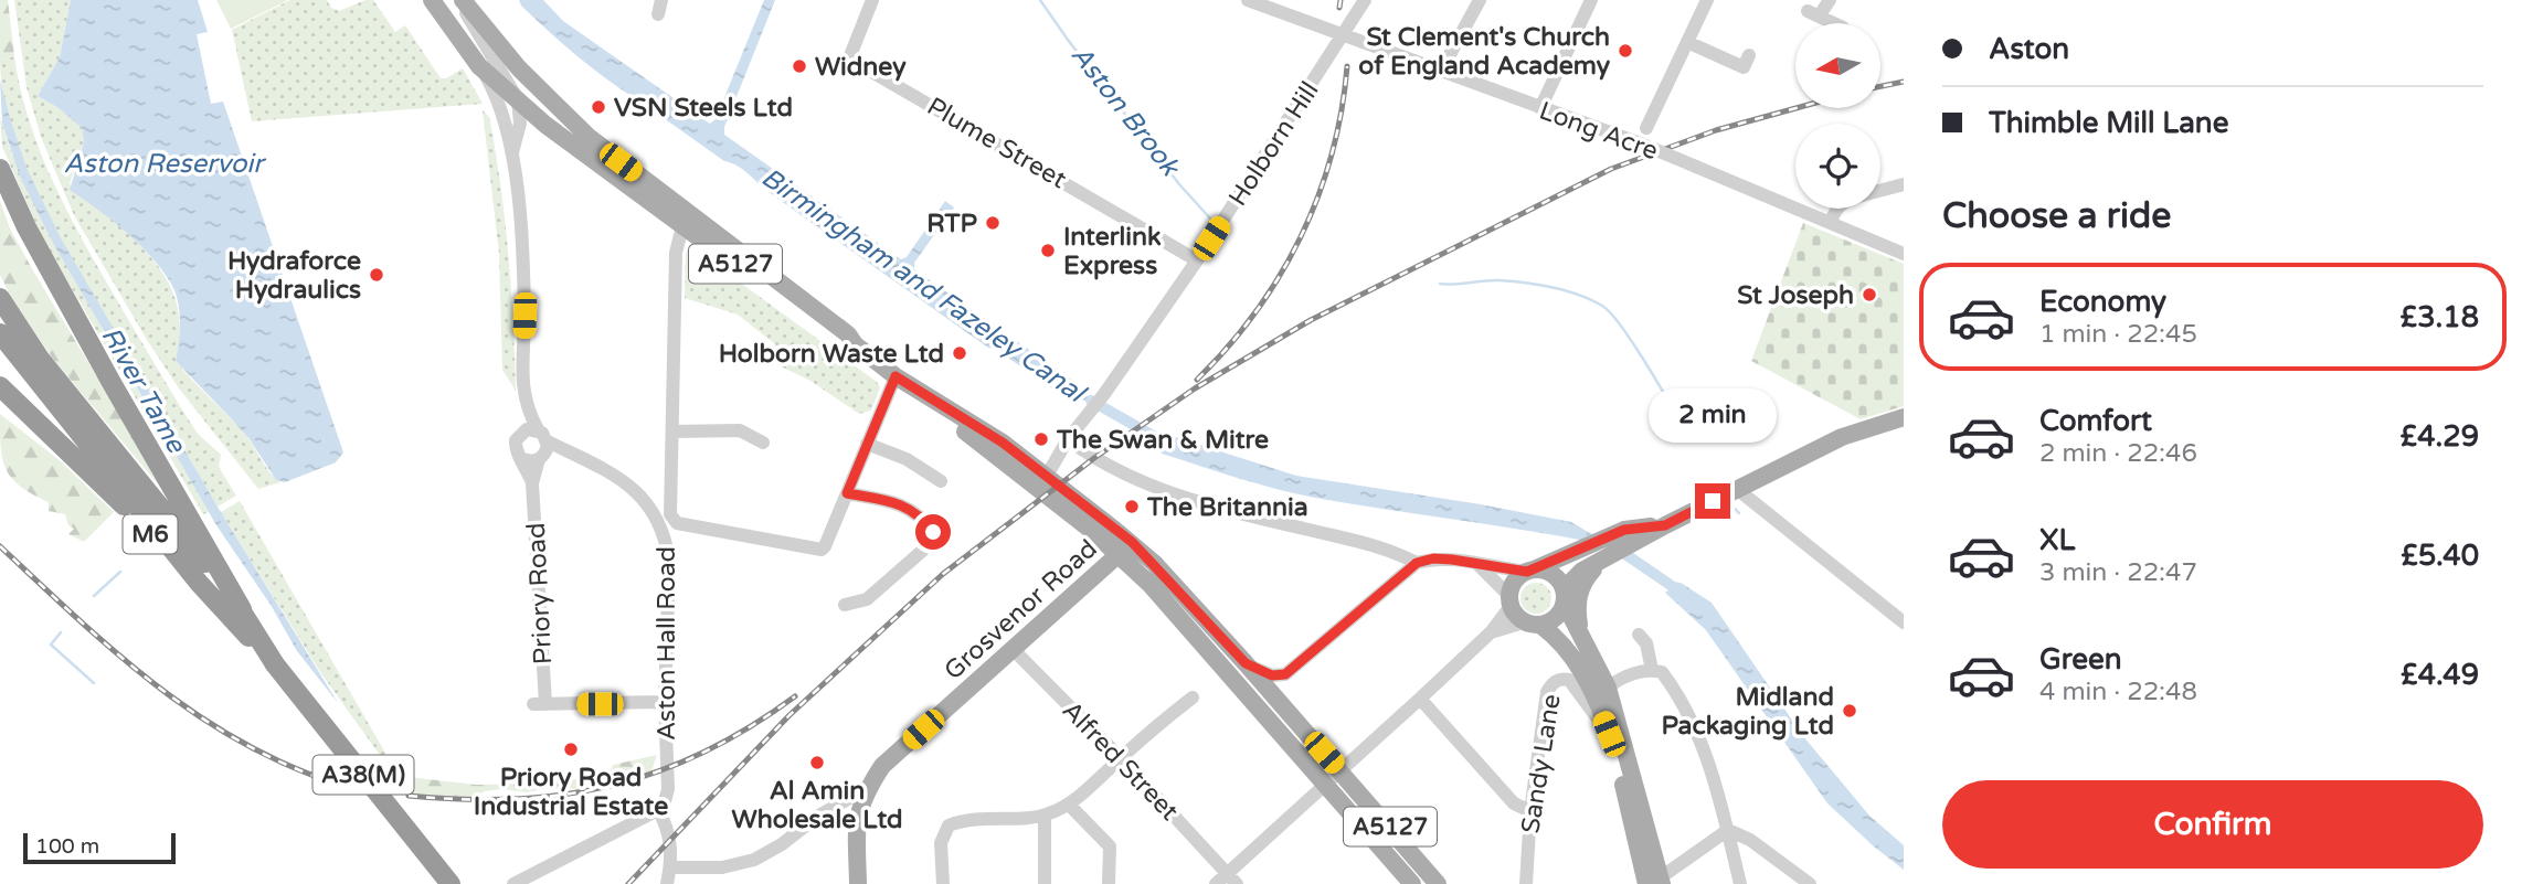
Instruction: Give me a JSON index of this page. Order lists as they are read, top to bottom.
{
  "streets": {
    "highway": ["M6", "A38(M)"],
    "main road": ["A5127", "Grosvenor Road"],
    "street": [
      "Long Acre",
      "Plume Street",
      "Holborn Hill",
      "Priory Road",
      "Aston Hall Road",
      "Alfred Street",
      "Sandy Lane"
    ]
  },
  "crossings": [
    ["Long Acre", "Holborn Hill"],
    ["Plume Street", "Holborn Hill"],
    ["Holborn Hill", "A5127"],
    ["A5127", "Grosvenor Road"],
    ["M6", "A38(M)"],
    ["Priory Road", "Aston Hall Road"],
    ["Grosvenor Road", "Alfred Street"]
  ],
  "water": [
    "Aston Brook",
    "Aston Reservoir",
    "Birmingham and Fazeley Canal",
    "River Tame"
  ],
  "places": [
    "St Clement's Church of England Academy",
    "Widney",
    "VSN Steels Ltd",
    "RTP",
    "Interlink Express",
    "Hydraforce Hydraulics",
    "St Joseph",
    "Holborn Waste Ltd",
    "The Swan & Mitre",
    "The Britannia",
    "Midland Packaging Ltd",
    "Priory Road Industrial Estate",
    "Al Amin Wholesale Ltd"
  ],
  "scale_bar": "100 m",
  "north": "left",
  "page": {
    "banner": ["Aston", "Thimble Mill Lane"],
    "heading": "Choose a ride",
    "list": [
      {
        "name": "Economy",
        "note": "1 min · 22:45",
        "value": "£3.18"
      },
      {
        "name": "Comfort",
        "note": "2 min · 22:46",
        "value": "£4.29"
      },
      {
        "name": "XL",
        "note": "3 min · 22:47",
        "value": "£5.40"
      },
      {
        "name": "Green",
        "note": "4 min · 22:48",
        "value": "£4.49"
      }
    ],
    "bubble": "2 min",
    "buttons": "Confirm",
    "scale": "100 m"
  }
}
